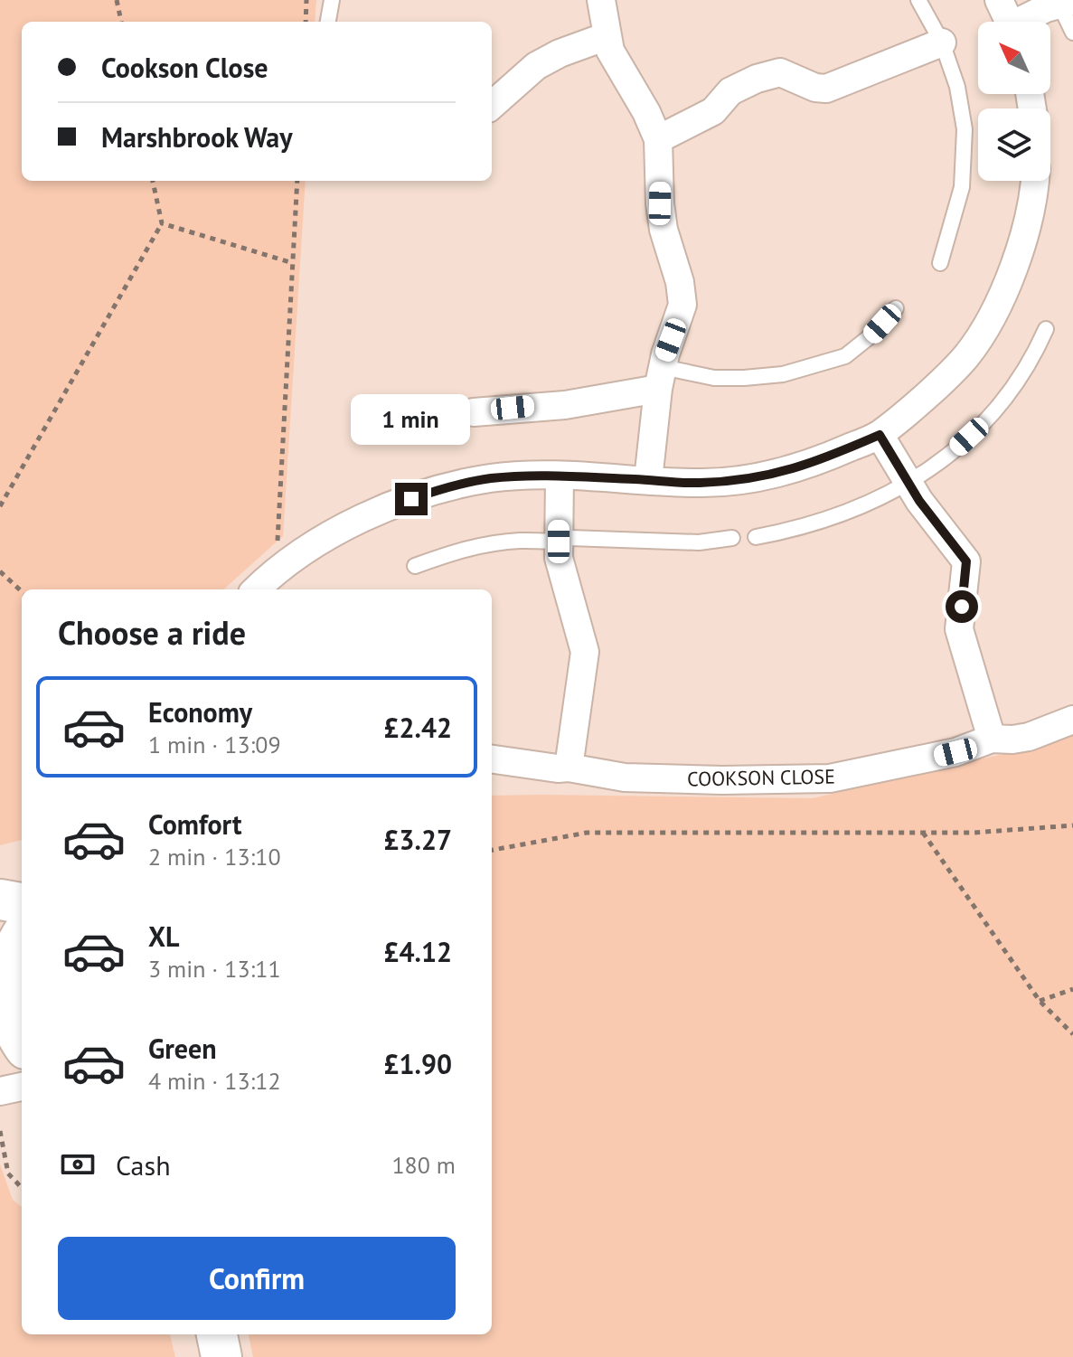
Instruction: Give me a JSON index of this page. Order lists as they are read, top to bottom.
{
  "streets": {
    "street": ["COOKSON CLOSE"]
  },
  "north": "top left",
  "page": {
    "banner": ["Cookson Close", "Marshbrook Way"],
    "bubble": "1 min",
    "heading": "Choose a ride",
    "list": [
      {
        "name": "Economy",
        "note": "1 min · 13:09",
        "value": "£2.42"
      },
      {
        "name": "Comfort",
        "note": "2 min · 13:10",
        "value": "£3.27"
      },
      {
        "name": "XL",
        "note": "3 min · 13:11",
        "value": "£4.12"
      },
      {
        "name": "Green",
        "note": "4 min · 13:12",
        "value": "£1.90"
      }
    ],
    "pay": ["Cash", "180 m"],
    "buttons": "Confirm"
  }
}
